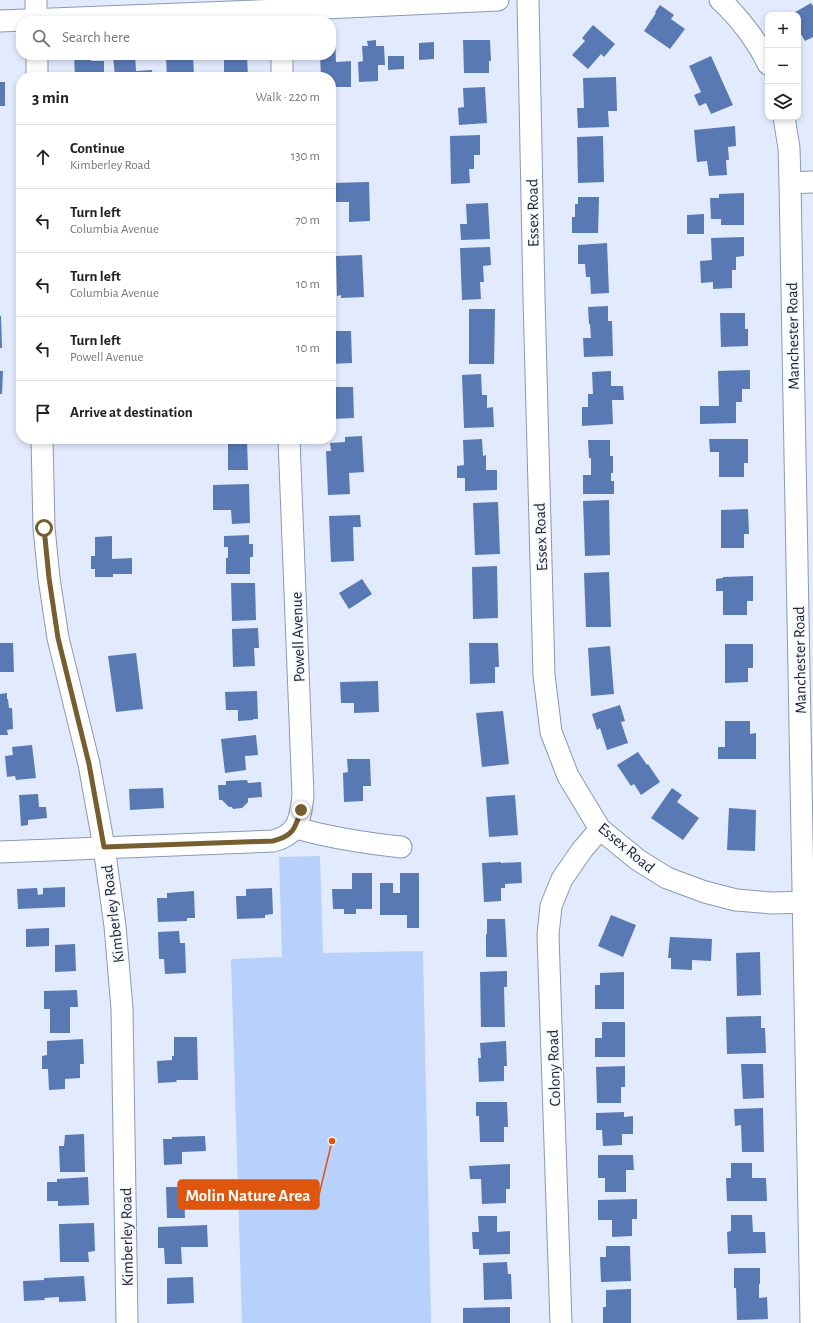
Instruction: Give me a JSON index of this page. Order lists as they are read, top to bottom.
{
  "streets": {
    "street": [
      "Essex Road",
      "Manchester Road",
      "Powell Avenue",
      "Kimberley Road",
      "Colony Road"
    ]
  },
  "crossings": [
    ["Essex Road", "Manchester Road"],
    ["Essex Road", "Colony Road"]
  ],
  "places": ["Molin Nature Area"],
  "page": {
    "map_buttons": ["+", "−"],
    "search": "Search here",
    "heading": ["3 min", "Walk · 220 m"],
    "list": [
      ["Continue", "Kimberley Road", "130 m"],
      ["Turn left", "Columbia Avenue", "70 m"],
      ["Turn left", "Columbia Avenue", "10 m"],
      ["Turn left", "Powell Avenue", "10 m"],
      "Arrive at destination"
    ]
  }
}
